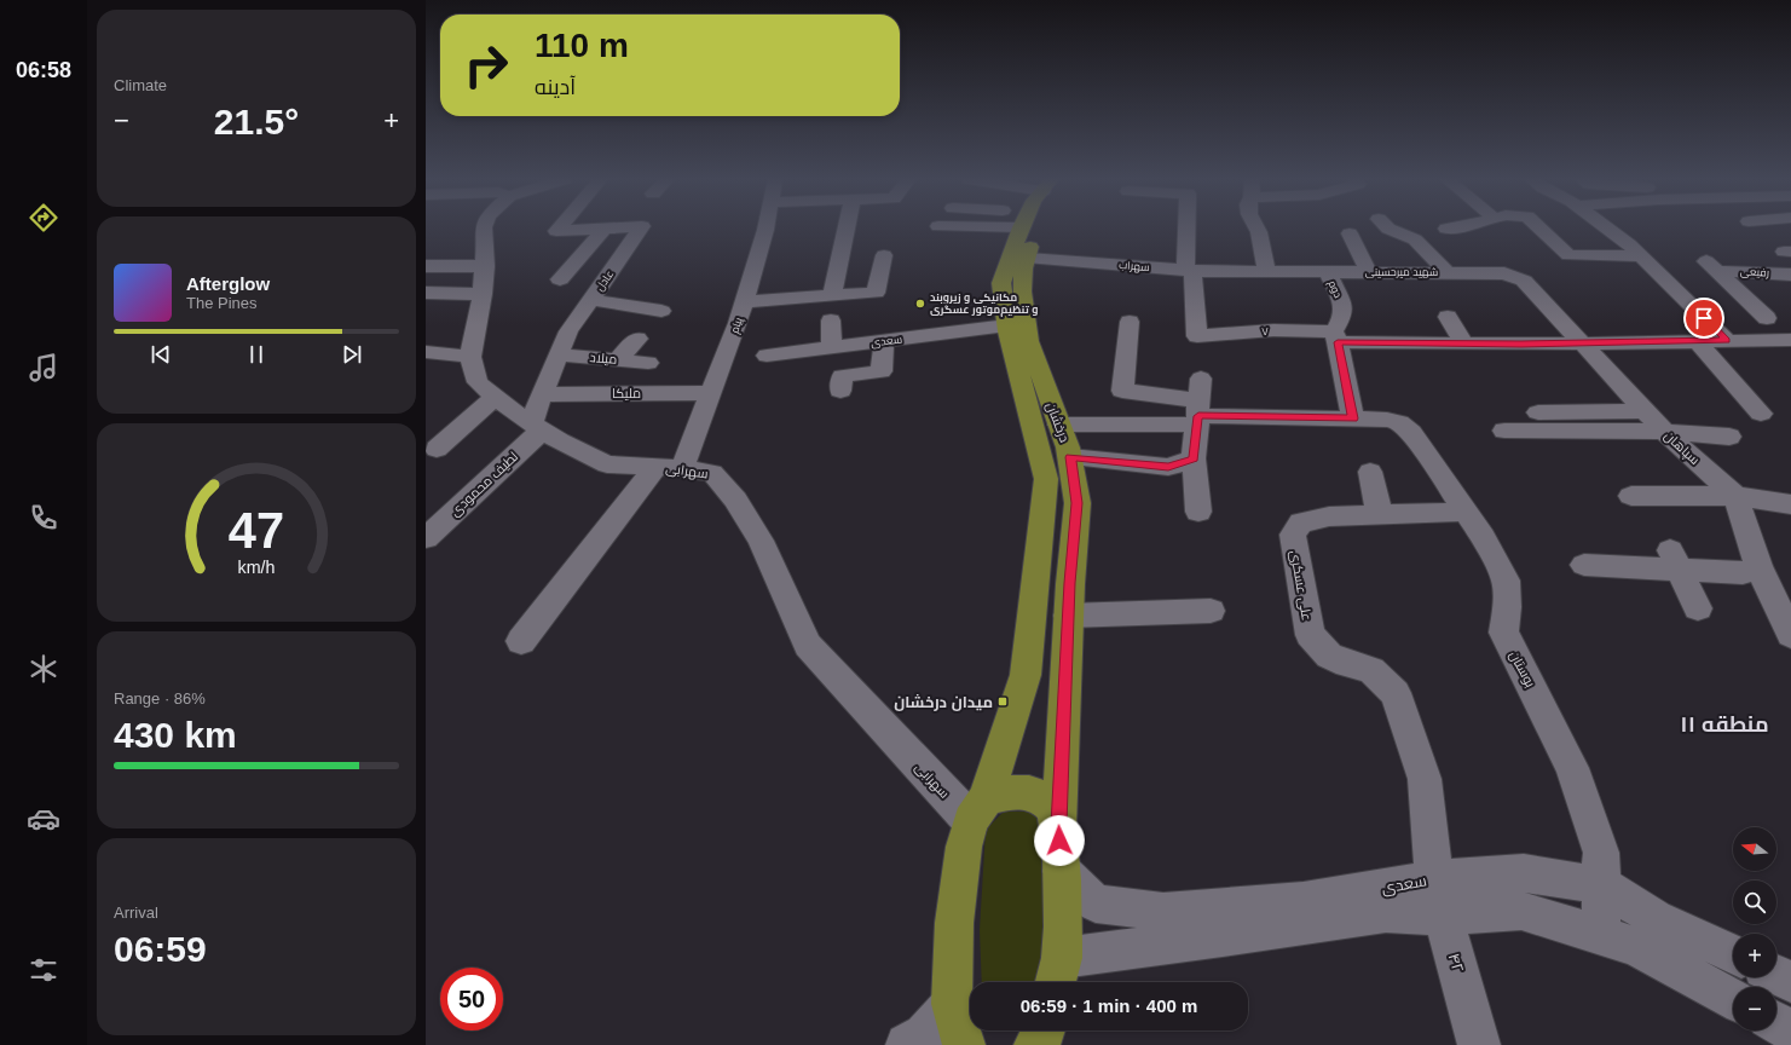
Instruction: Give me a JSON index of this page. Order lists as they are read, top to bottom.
{
  "streets": {
    "main road": ["درخشان"],
    "street": [
      "سهراب",
      "شهید میرحسینی",
      "رفیعی",
      "عادل",
      "دوم",
      "پیام",
      "۷",
      "سعدی",
      "میلاد",
      "ملیکا",
      "سپاهان",
      "سهرابی",
      "لطیف محمودی",
      "علی عسکری",
      "بوستان",
      "۴۲"
    ]
  },
  "crossings": [
    ["سهراب", "شهید میرحسینی"],
    ["سهراب", "۷"],
    ["سهراب", "درخشان"],
    ["شهید میرحسینی", "دوم"],
    ["شهید میرحسینی", "۷"],
    ["شهید میرحسینی", "سپاهان"],
    ["عادل", "میلاد"],
    ["عادل", "ملیکا"],
    ["عادل", "سهرابی"],
    ["عادل", "لطیف محمودی"],
    ["دوم", "۷"],
    ["پیام", "ملیکا"],
    ["پیام", "سهرابی"],
    ["۷", "سپاهان"],
    ["سعدی", "درخشان"],
    ["سعدی", "علی عسکری"],
    ["سعدی", "بوستان"],
    ["سعدی", "۴۲"],
    ["درخشان", "سهرابی"],
    ["سهرابی", "لطیف محمودی"],
    ["علی عسکری", "بوستان"],
    ["علی عسکری", "۴۲"]
  ],
  "districts": ["منطقه ۱۱"],
  "places": {
    "other": ["مکانیکی و زیروبند و تنظیم‌موتور عسگری"],
    "transit": ["میدان درخشان"]
  },
  "north": "left",
  "page": {
    "tabs": "06:58",
    "tile": [
      "Climate",
      ["Range · 86%", "430 km"],
      ["Arrival", "06:59"]
    ],
    "turn": ["110 m", "آدینه"],
    "heat": ["−", "21.5°", "+"],
    "song": ["Afterglow", "The Pines"],
    "map_buttons": ["+", "−"],
    "limit": "50",
    "trip": "06:59 · 1 min · 400 m",
    "gauge": ["47", "km/h"]
  }
}
